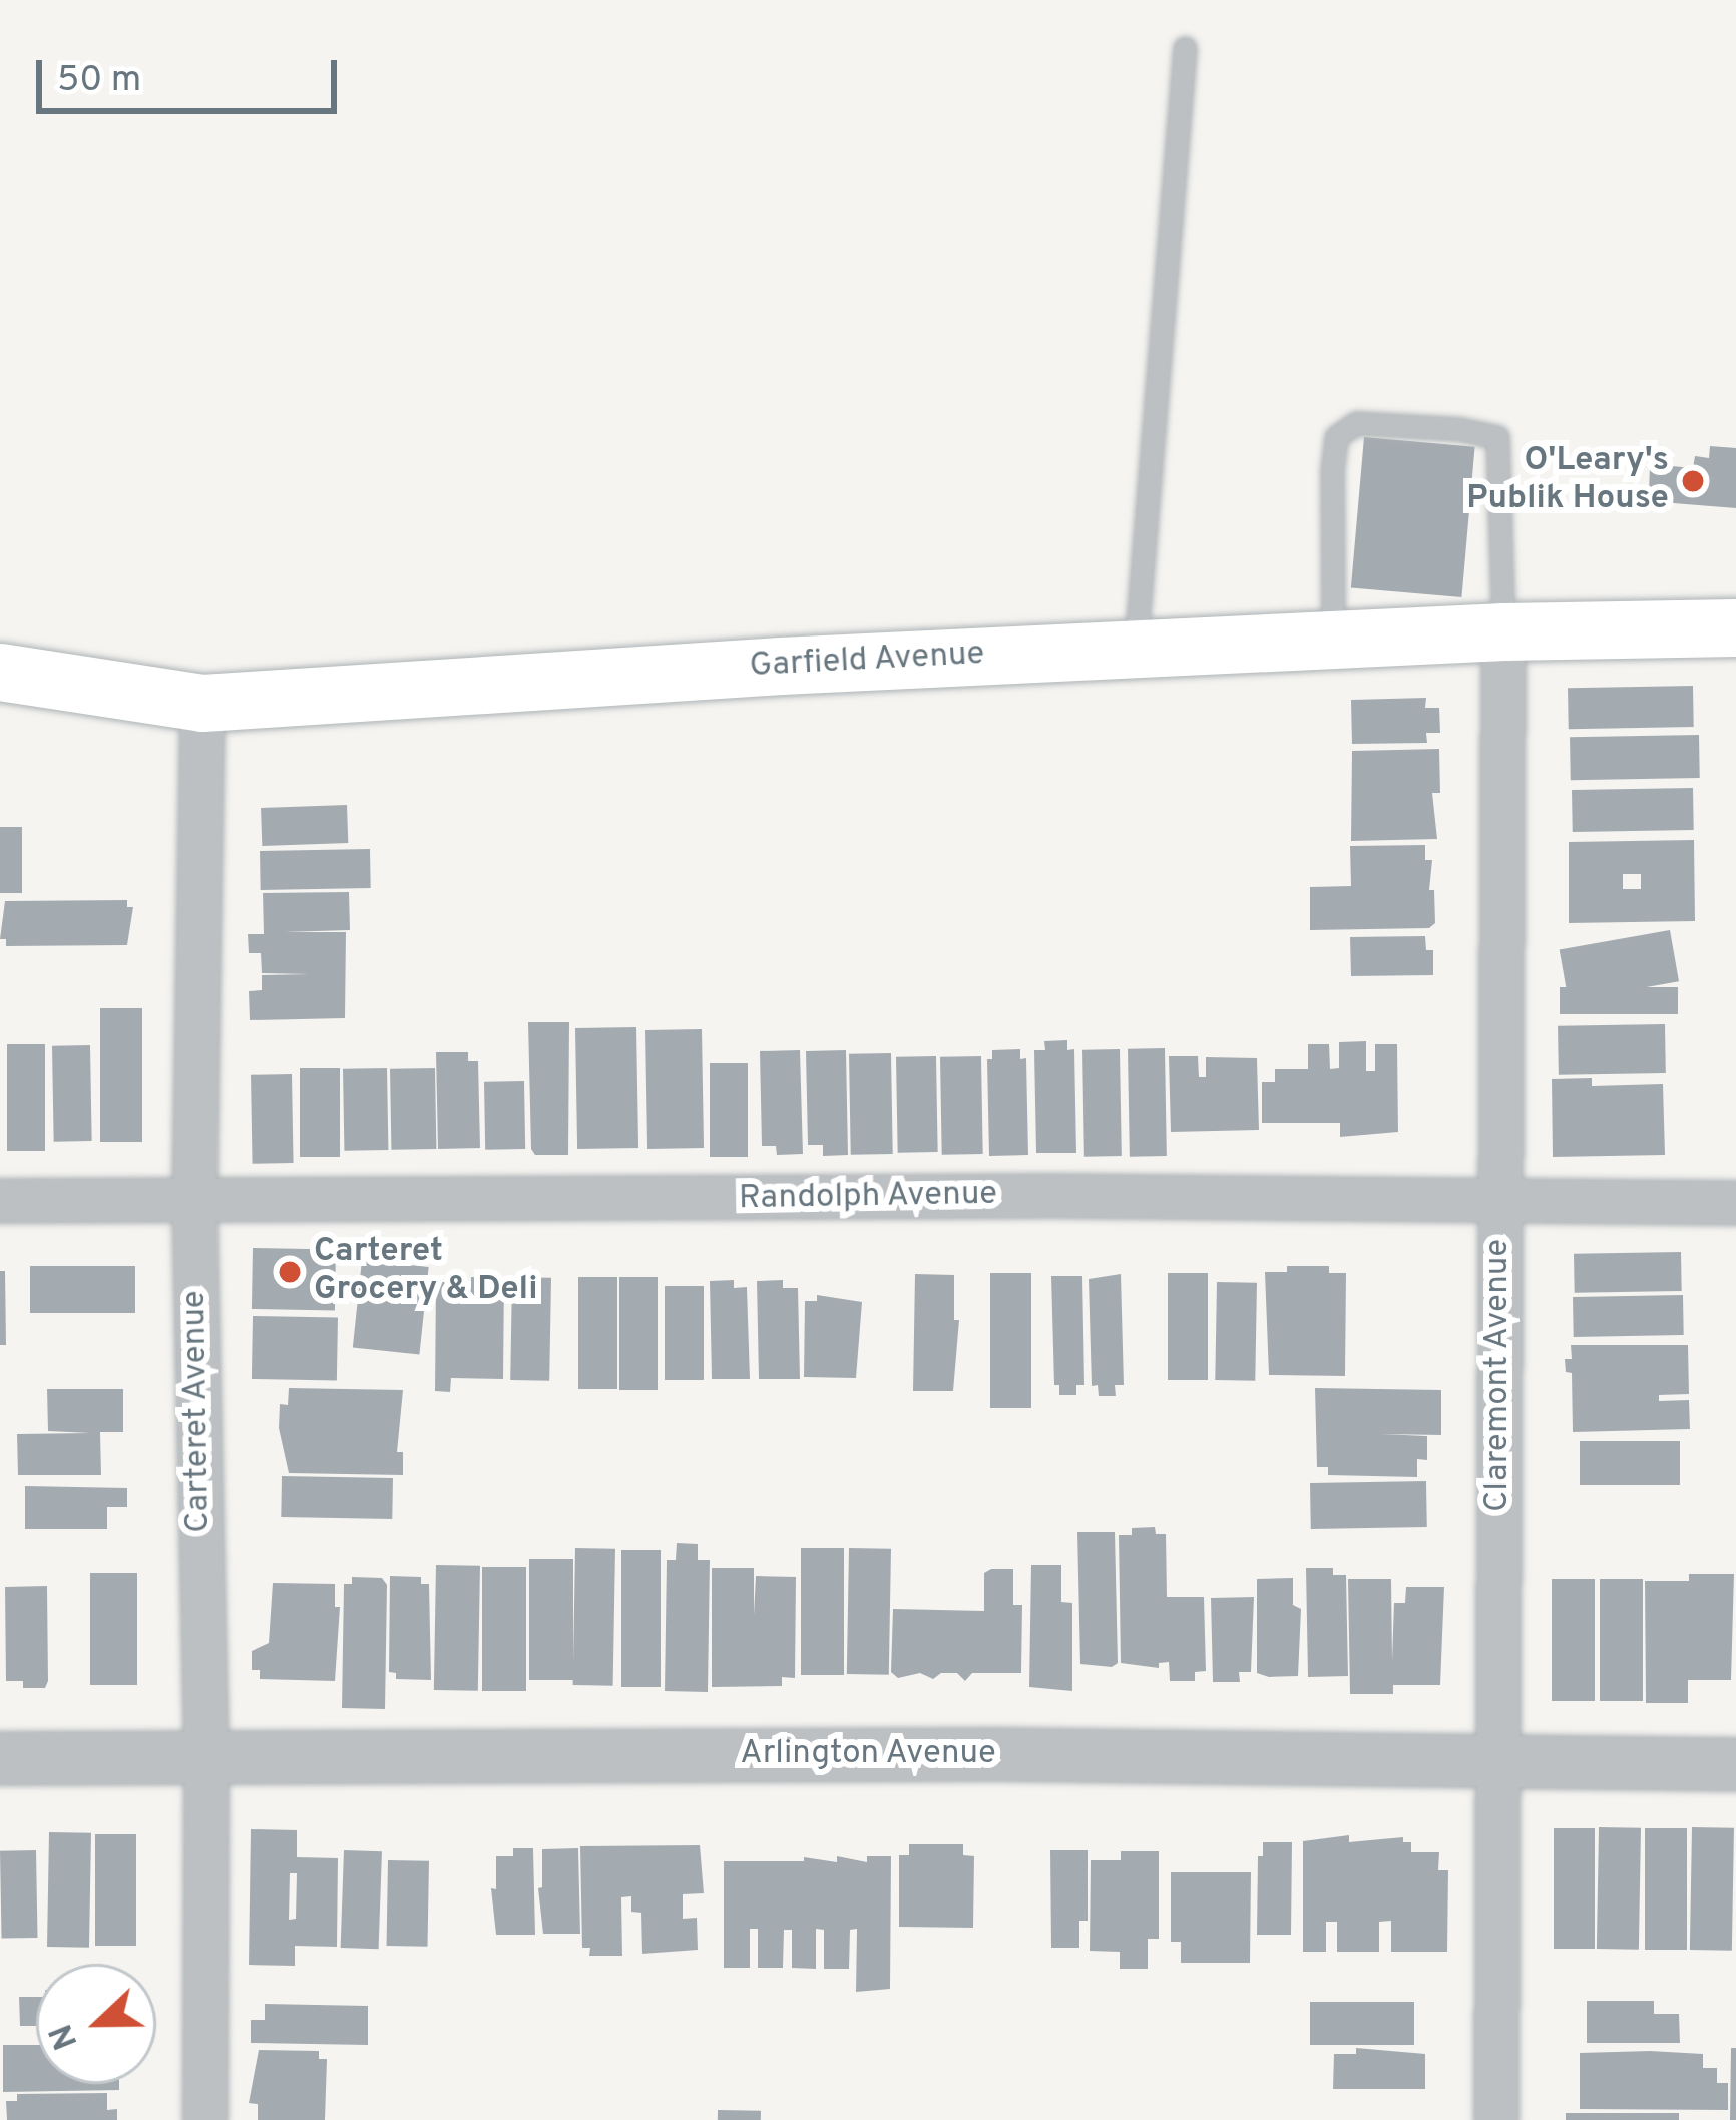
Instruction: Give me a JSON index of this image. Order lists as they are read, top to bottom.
{
  "streets": {
    "main road": ["Garfield Avenue"],
    "street": [
      "Randolph Avenue",
      "Claremont Avenue",
      "Carteret Avenue",
      "Arlington Avenue"
    ]
  },
  "crossings": [
    ["Garfield Avenue", "Claremont Avenue"],
    ["Garfield Avenue", "Carteret Avenue"],
    ["Randolph Avenue", "Claremont Avenue"],
    ["Randolph Avenue", "Carteret Avenue"],
    ["Claremont Avenue", "Arlington Avenue"],
    ["Carteret Avenue", "Arlington Avenue"]
  ],
  "places": ["O'Leary's Publik House", "Carteret Grocery & Deli"],
  "scale_bar": "50 m",
  "north": "left"
}
